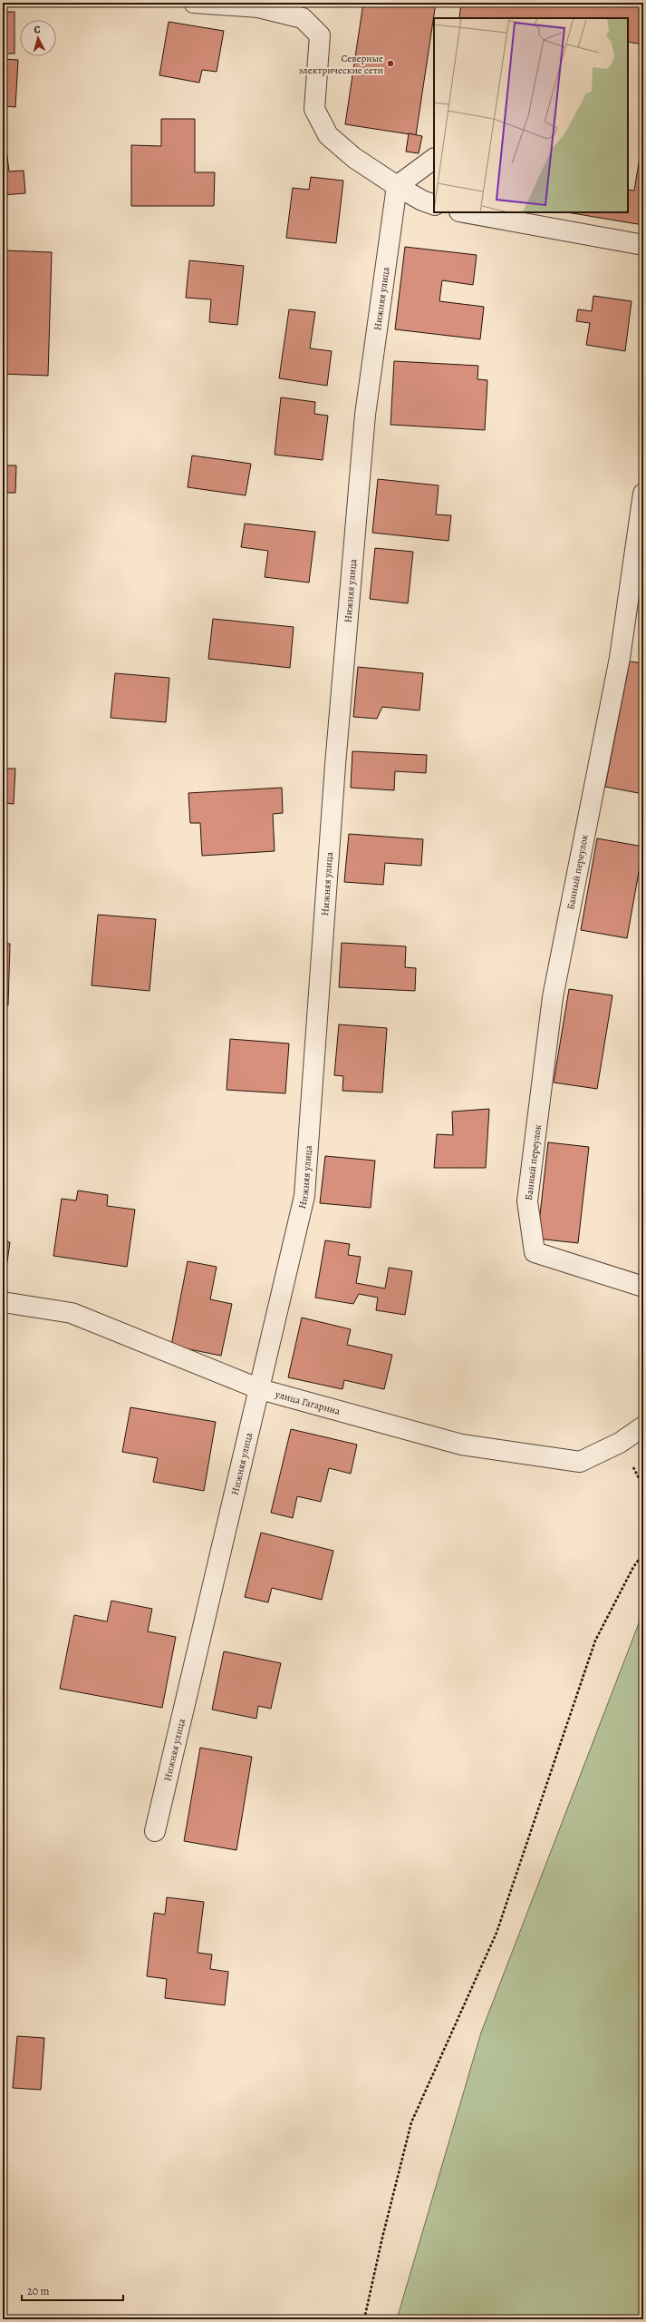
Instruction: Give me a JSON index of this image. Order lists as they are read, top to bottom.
{
  "streets": {
    "street": ["Нижняя улица", "Банный переулок", "улица Гагарина"]
  },
  "crossings": [
    ["Нижняя улица", "улица Гагарина"]
  ],
  "places": ["Северные электрические сети"],
  "scale_bar": "20 m",
  "north": "top"
}
